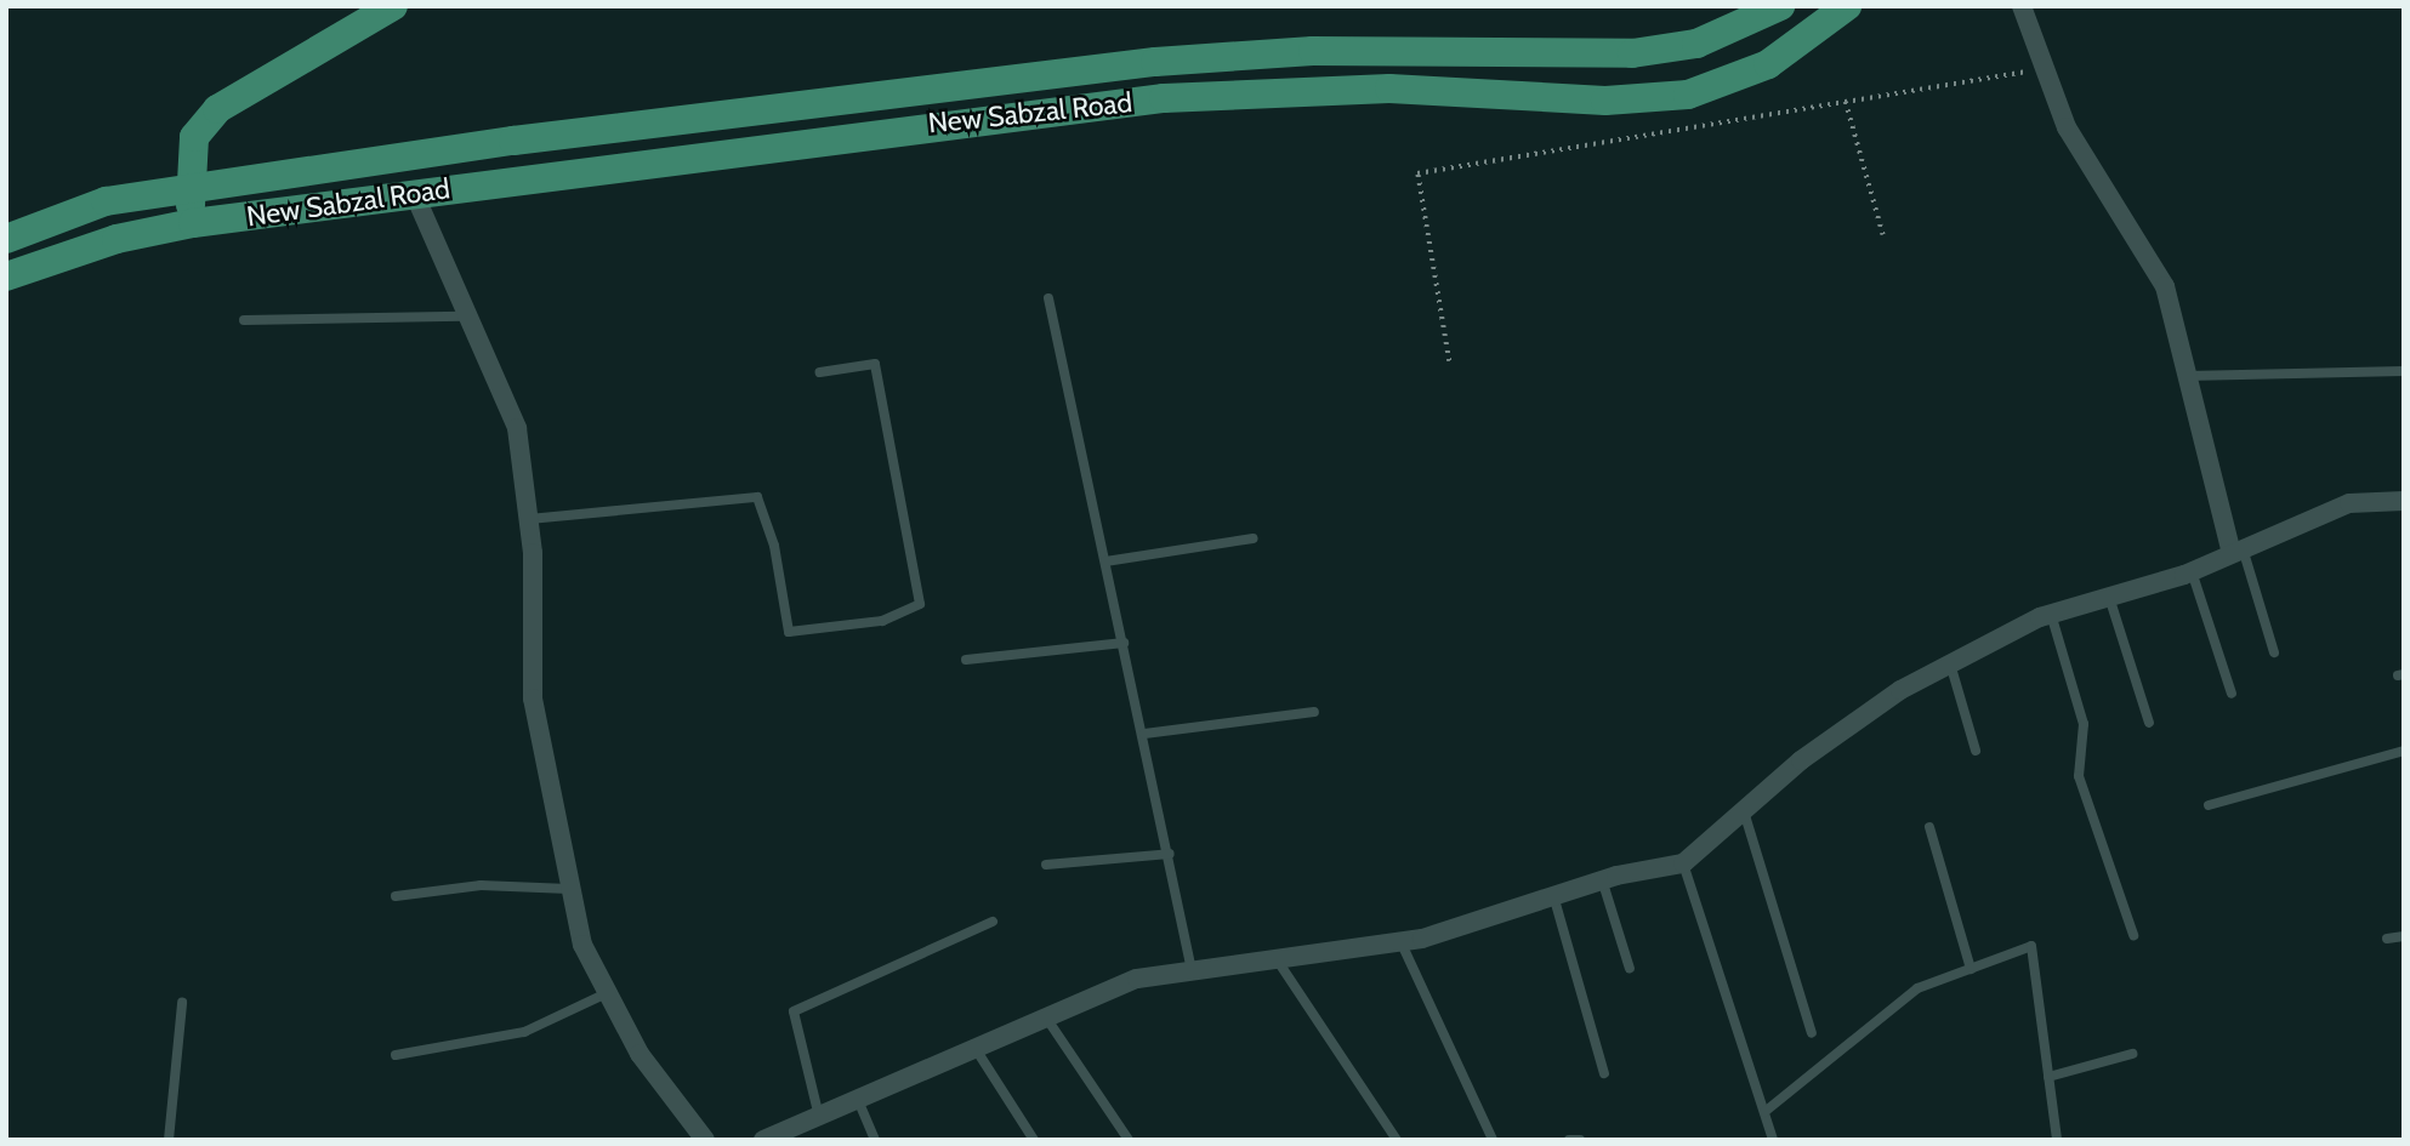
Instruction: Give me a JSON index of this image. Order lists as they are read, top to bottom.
{
  "streets": {
    "main road": ["New Sabzal Road"]
  }
}
